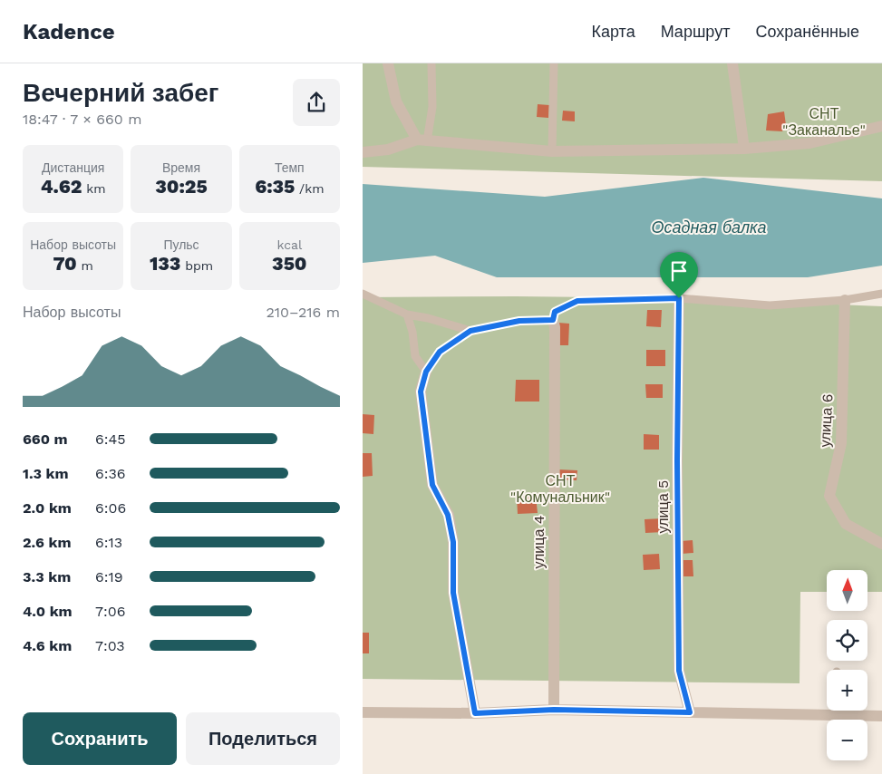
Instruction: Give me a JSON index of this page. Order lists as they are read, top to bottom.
{
  "streets": {
    "street": ["улица 6", "улица 5", "улица 4"]
  },
  "water": ["Осадная балка"],
  "parks": ["СНТ \"Заканалье\"", "СНТ \"Комунальник\""],
  "north": "top",
  "page": {
    "header": "Kadence",
    "nav": ["Карта", "Маршрут", "Сохранённые"],
    "heading": ["Вечерний забег", "18:47 · 7 × 660 m"],
    "stats": [
      ["Дистанция", "4.62 km"],
      ["Время", "30:25"],
      ["Темп", "6:35 /km"],
      ["Набор высоты", "70 m"],
      ["Пульс", "133 bpm"],
      ["kcal", "350"]
    ],
    "chart": ["Набор высоты", "210–216 m"],
    "list": [
      {
        "name": "660 m",
        "note": "6:45"
      },
      {
        "name": "1.3 km",
        "note": "6:36"
      },
      {
        "name": "2.0 km",
        "note": "6:06"
      },
      {
        "name": "2.6 km",
        "note": "6:13"
      },
      {
        "name": "3.3 km",
        "note": "6:19"
      },
      {
        "name": "4.0 km",
        "note": "7:06"
      },
      {
        "name": "4.6 km",
        "note": "7:03"
      }
    ],
    "map_buttons": ["+", "−"],
    "buttons": ["Сохранить", "Поделиться"]
  }
}
